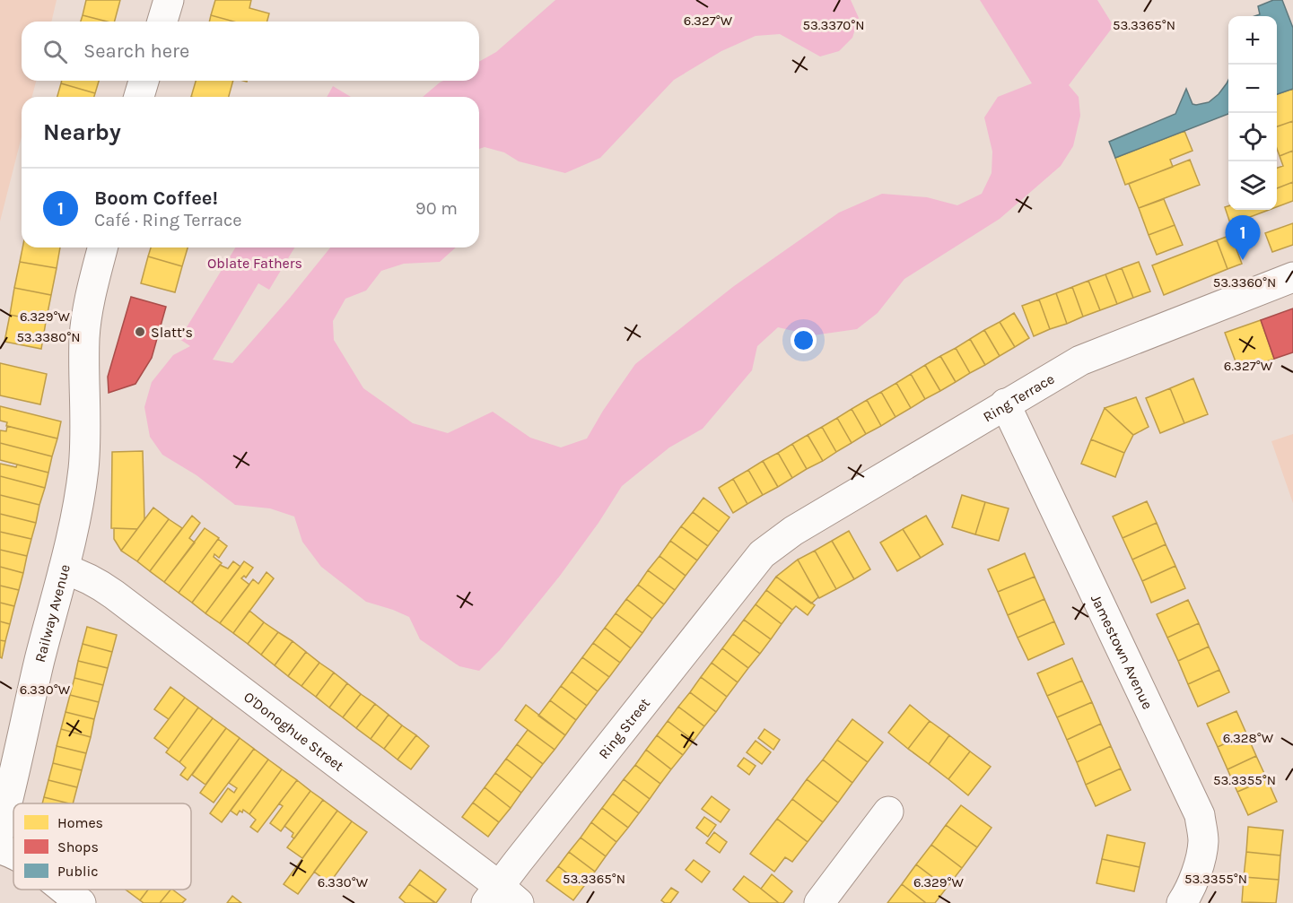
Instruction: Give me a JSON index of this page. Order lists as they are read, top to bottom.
{
  "streets": {
    "street": [
      "Ring Terrace",
      "Railway Avenue",
      "Jamestown Avenue",
      "Ring Street",
      "O'Donoghue Street"
    ]
  },
  "crossings": [
    ["Ring Terrace", "Jamestown Avenue"],
    ["Ring Terrace", "Ring Street"],
    ["Railway Avenue", "O'Donoghue Street"],
    ["Ring Street", "O'Donoghue Street"]
  ],
  "parks": ["Oblate Fathers"],
  "places": ["Slatt’s"],
  "legend": ["Homes", "Shops", "Public"],
  "page": {
    "map_buttons": ["+", "−"],
    "search": "Search here",
    "heading": "Nearby",
    "list": [
      {
        "mark": "1",
        "name": "Boom Coffee!",
        "note": "Café · Ring Terrace",
        "value": "90 m"
      }
    ],
    "pins": "1"
  },
  "coordinates": [
    "6.327°W",
    "53.3370°N",
    "53.3365°N",
    "53.3360°N",
    "6.329°W",
    "53.3380°N",
    "6.330°W",
    "6.328°W",
    "53.3355°N"
  ]
}
